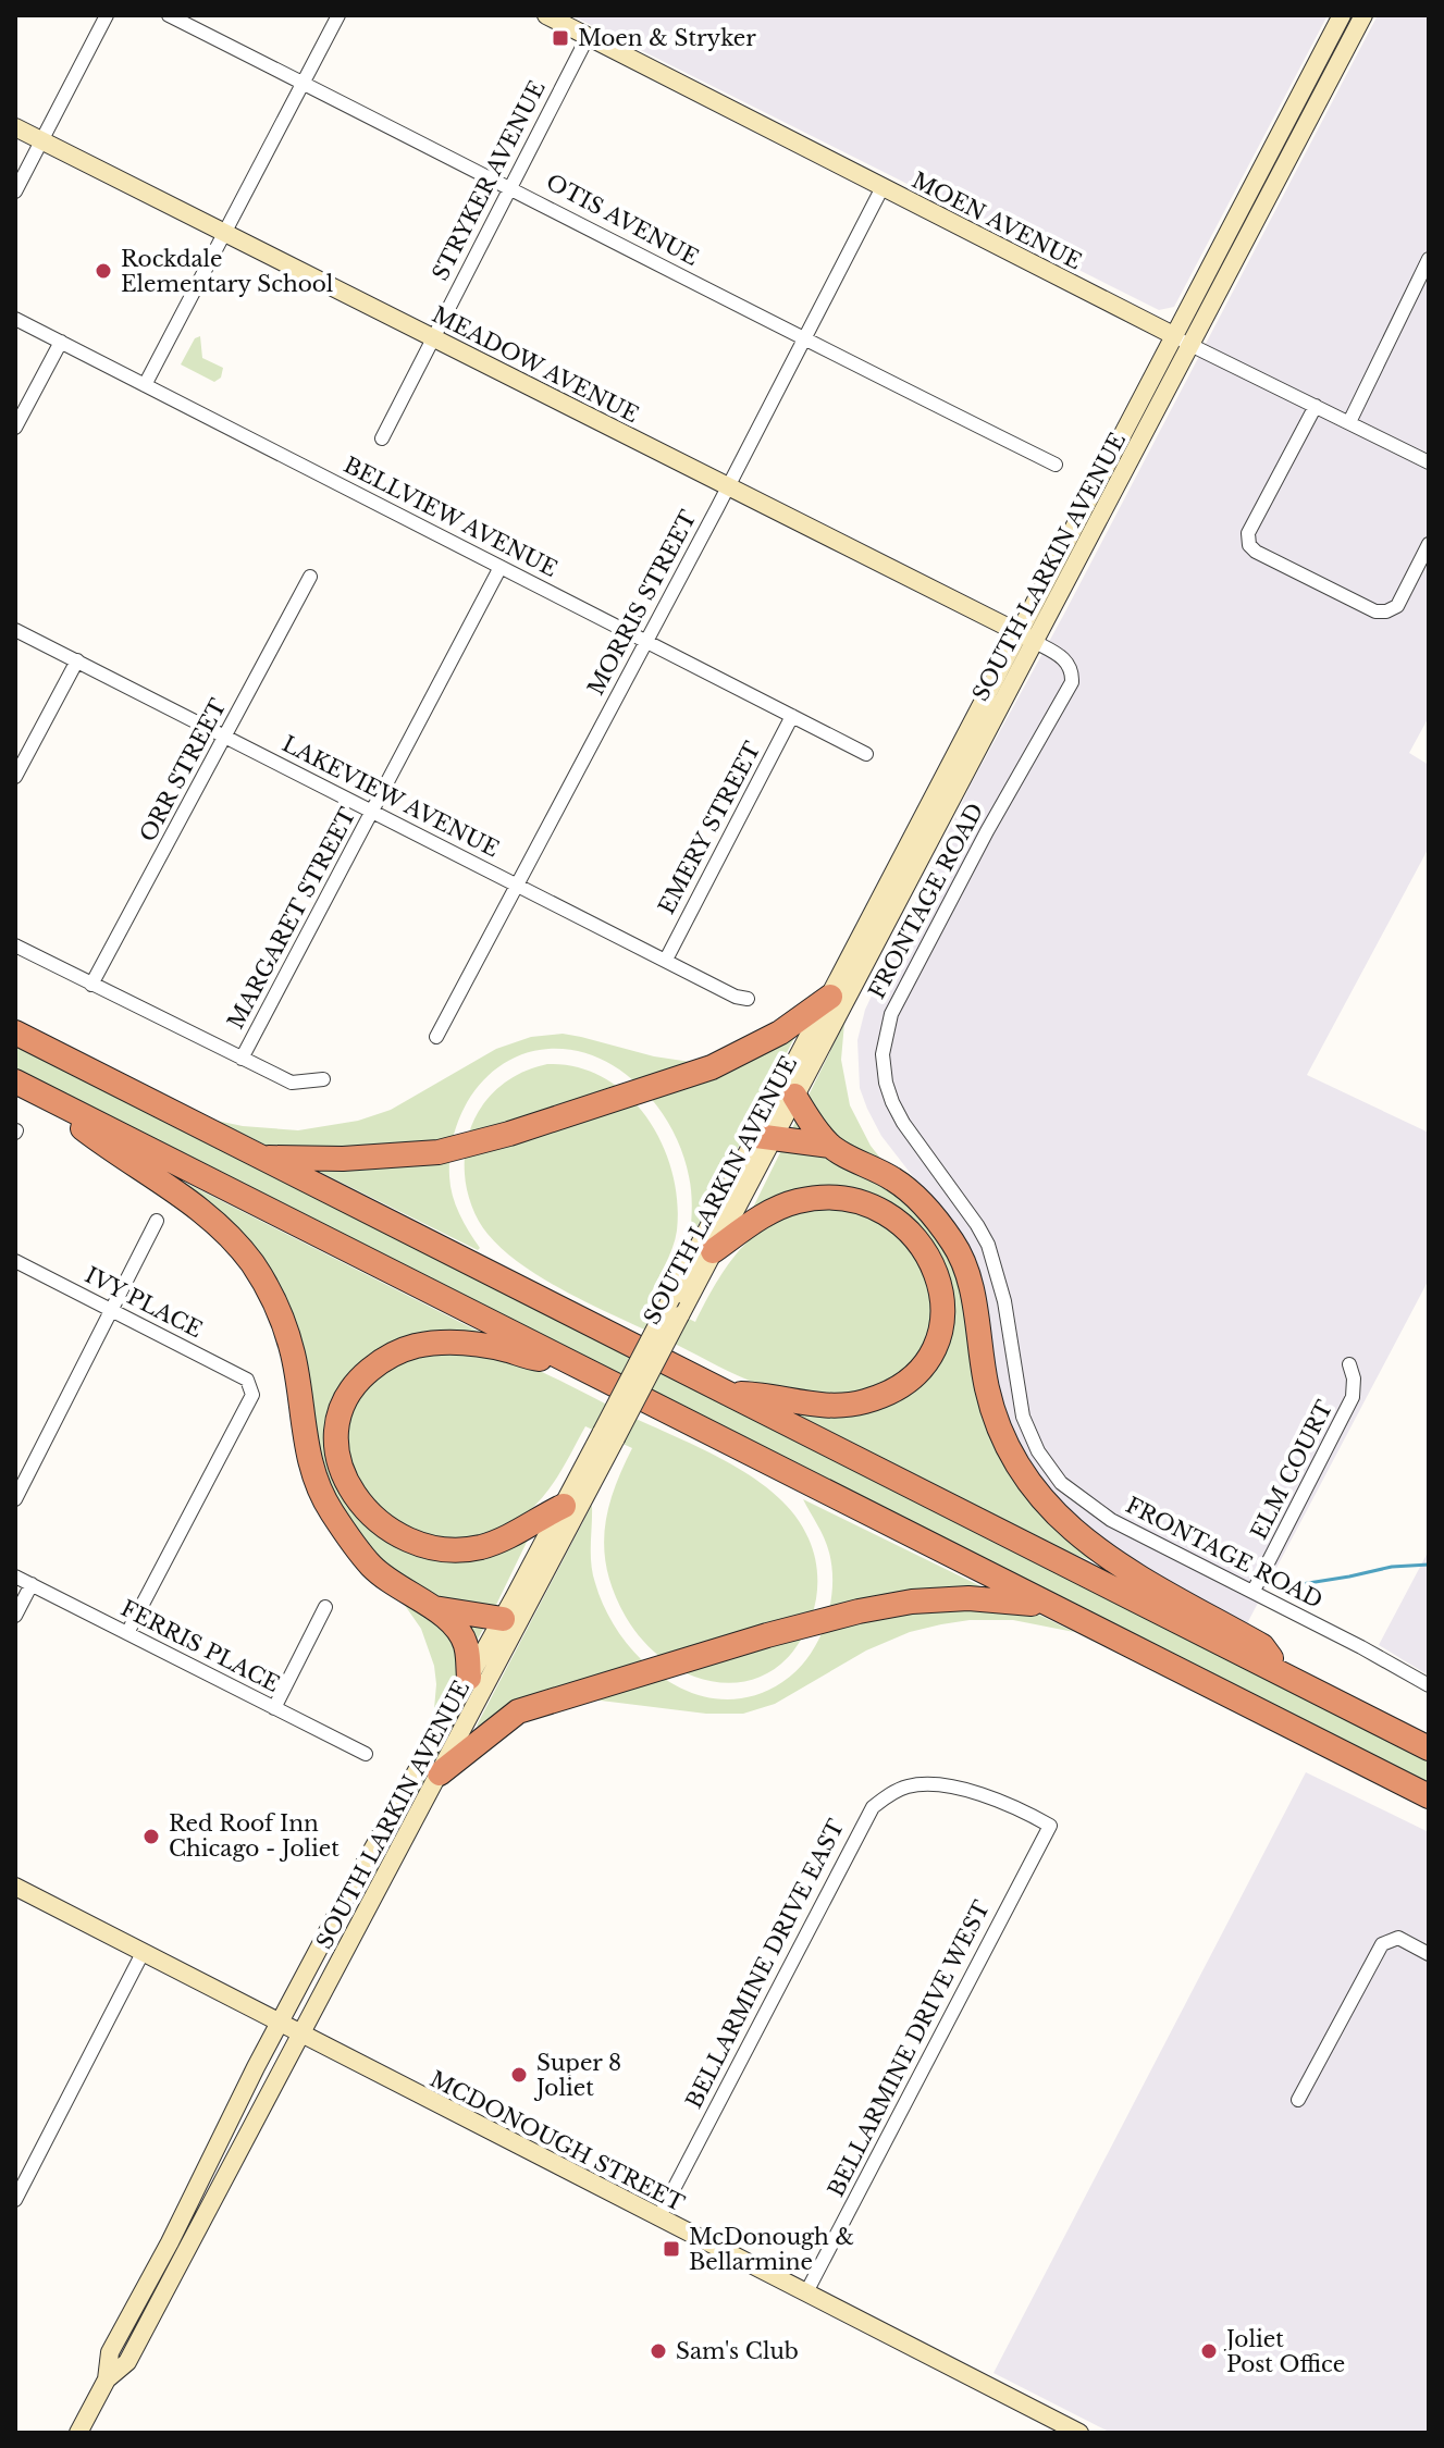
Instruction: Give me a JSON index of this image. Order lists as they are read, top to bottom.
{
  "streets": {
    "main road": [
      "MOEN AVENUE",
      "MEADOW AVENUE",
      "SOUTH LARKIN AVENUE",
      "MCDONOUGH STREET"
    ],
    "street": [
      "STRYKER AVENUE",
      "OTIS AVENUE",
      "BELLVIEW AVENUE",
      "MORRIS STREET",
      "ORR STREET",
      "LAKEVIEW AVENUE",
      "EMERY STREET",
      "FRONTAGE ROAD",
      "MARGARET STREET",
      "IVY PLACE",
      "ELM COURT",
      "FERRIS PLACE",
      "BELLARMINE DRIVE EAST",
      "BELLARMINE DRIVE WEST"
    ]
  },
  "crossings": [
    ["STRYKER AVENUE", "OTIS AVENUE"],
    ["STRYKER AVENUE", "MOEN AVENUE"],
    ["STRYKER AVENUE", "MEADOW AVENUE"],
    ["OTIS AVENUE", "MORRIS STREET"],
    ["MOEN AVENUE", "SOUTH LARKIN AVENUE"],
    ["MOEN AVENUE", "MORRIS STREET"],
    ["MEADOW AVENUE", "SOUTH LARKIN AVENUE"],
    ["MEADOW AVENUE", "MORRIS STREET"],
    ["MEADOW AVENUE", "FRONTAGE ROAD"],
    ["BELLVIEW AVENUE", "MORRIS STREET"],
    ["BELLVIEW AVENUE", "EMERY STREET"],
    ["BELLVIEW AVENUE", "MARGARET STREET"],
    ["SOUTH LARKIN AVENUE", "FRONTAGE ROAD"],
    ["SOUTH LARKIN AVENUE", "MCDONOUGH STREET"],
    ["MORRIS STREET", "LAKEVIEW AVENUE"],
    ["ORR STREET", "LAKEVIEW AVENUE"],
    ["LAKEVIEW AVENUE", "EMERY STREET"],
    ["LAKEVIEW AVENUE", "MARGARET STREET"],
    ["FRONTAGE ROAD", "ELM COURT"],
    ["IVY PLACE", "FERRIS PLACE"],
    ["BELLARMINE DRIVE EAST", "BELLARMINE DRIVE WEST"],
    ["BELLARMINE DRIVE EAST", "MCDONOUGH STREET"],
    ["BELLARMINE DRIVE WEST", "MCDONOUGH STREET"]
  ],
  "places": {
    "transit": ["Moen & Stryker", "McDonough & Bellarmine"],
    "other": [
      "Rockdale Elementary School",
      "Red Roof Inn Chicago - Joliet",
      "Super 8 Joliet",
      "Sam's Club",
      "Joliet Post Office"
    ]
  }
}
